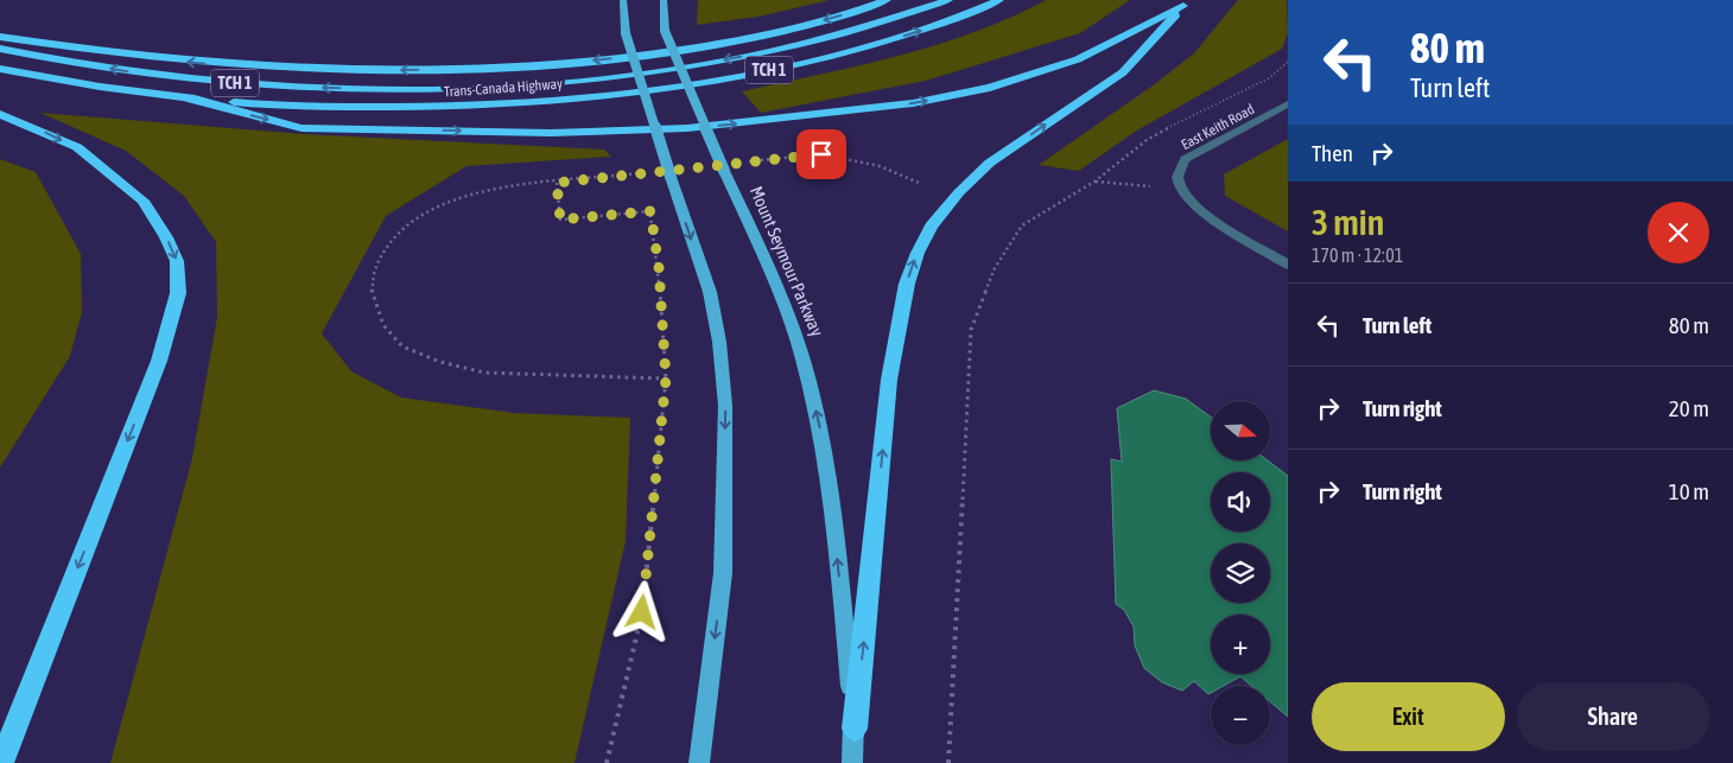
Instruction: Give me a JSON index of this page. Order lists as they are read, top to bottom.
{
  "streets": {
    "highway": ["TCH 1", "Trans-Canada Highway"],
    "main road": ["Mount Seymour Parkway"],
    "street": ["East Keith Road"]
  },
  "north": "right",
  "page": {
    "turn": ["80 m", "Turn left"],
    "then": "Then",
    "heading": ["3 min", "170 m · 12:01"],
    "list": [
      {
        "name": "Turn left",
        "value": "80 m"
      },
      {
        "name": "Turn right",
        "value": "20 m"
      },
      {
        "name": "Turn right",
        "value": "10 m"
      }
    ],
    "map_buttons": ["+", "−"],
    "buttons": ["Exit", "Share"]
  }
}
